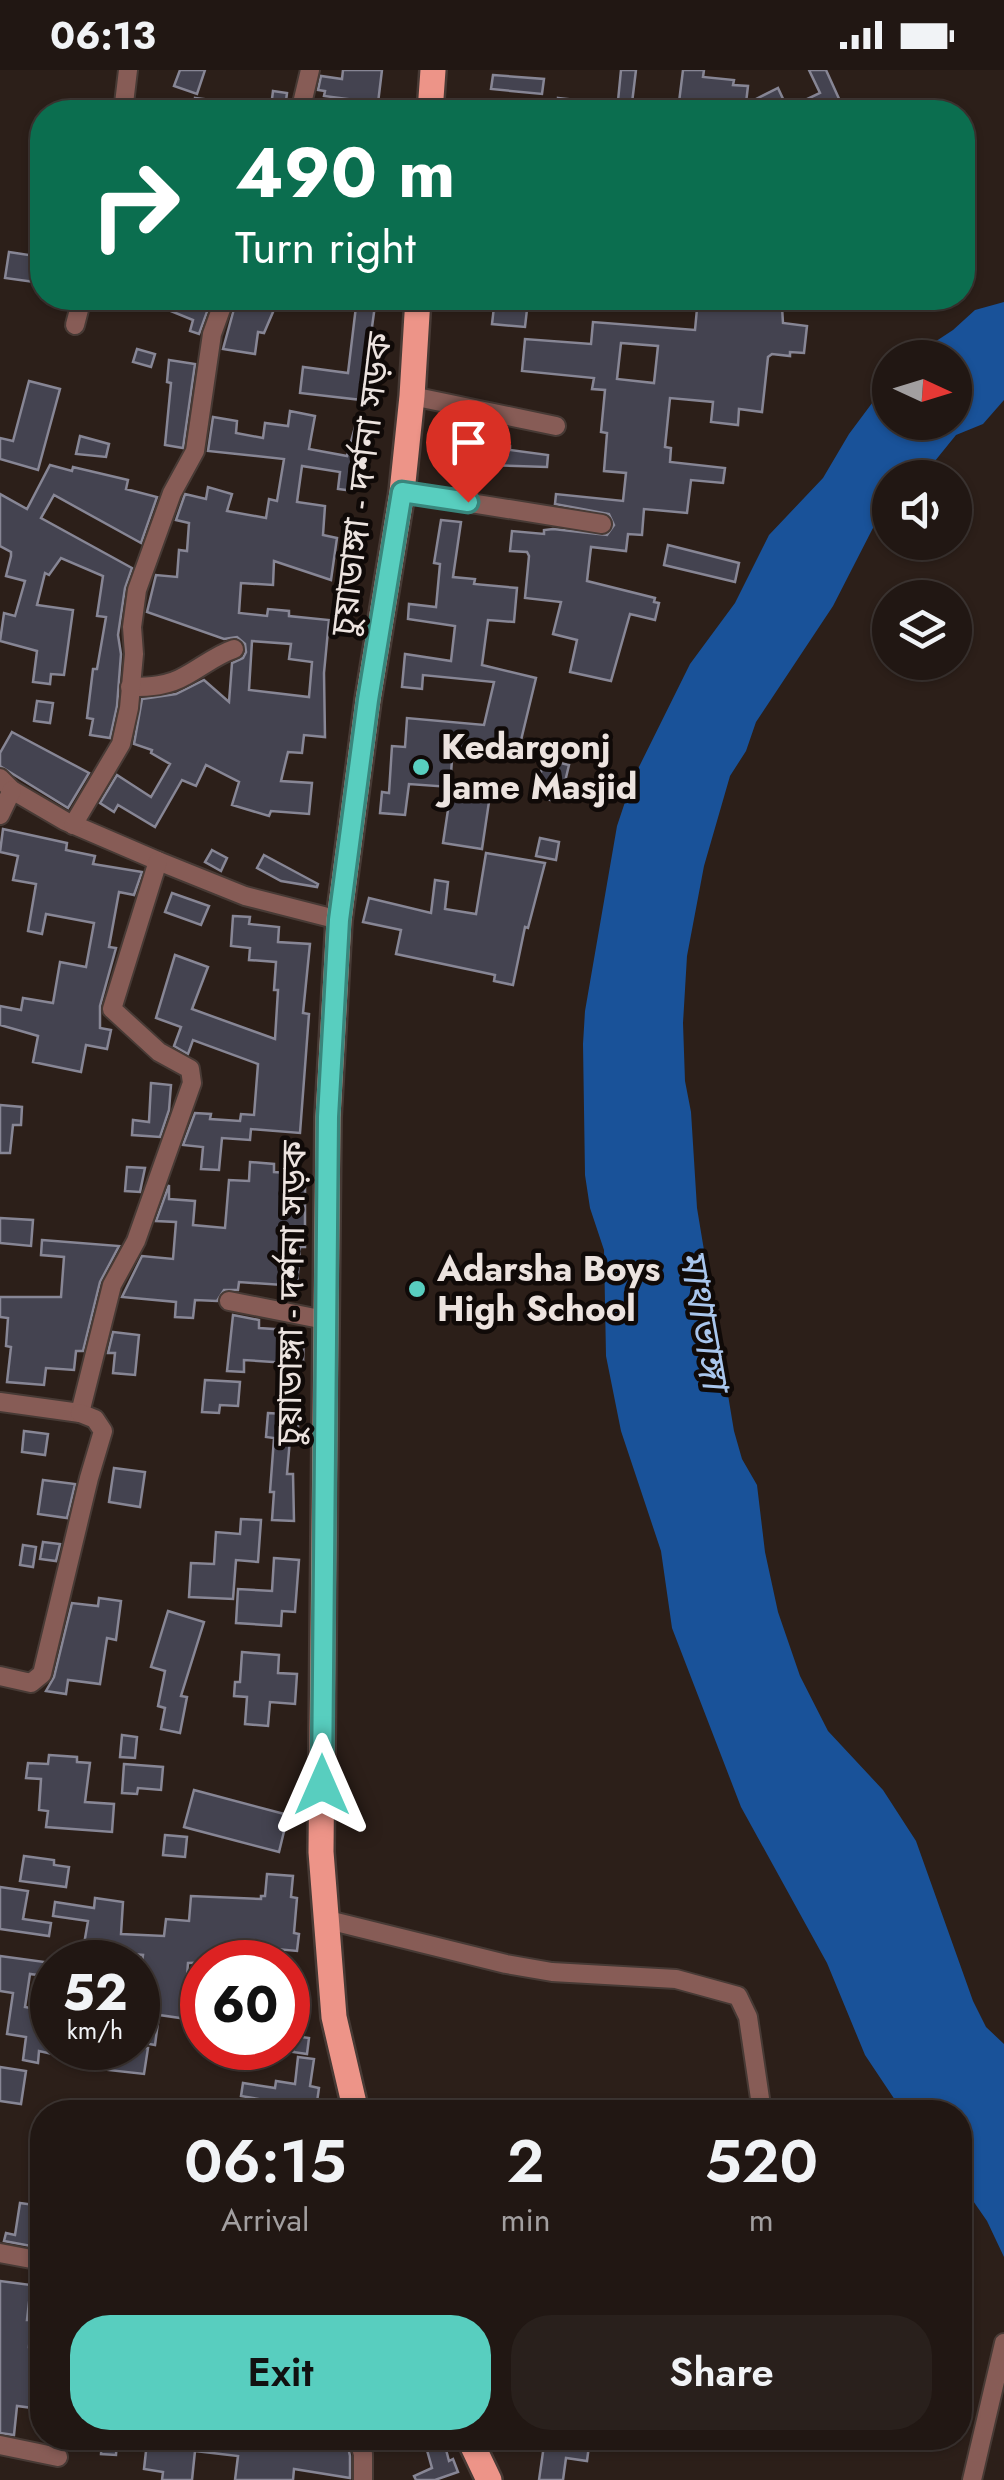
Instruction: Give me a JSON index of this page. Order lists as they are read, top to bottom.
{
  "streets": {
    "main road": ["চুয়াডাঙ্গা - দর্শনা সড়ক"]
  },
  "water": ["মাথাভাঙ্গা"],
  "places": ["Kedargonj Jame Masjid", "Adarsha Boys High School"],
  "north": "right",
  "page": {
    "status": "06:13",
    "turn": ["490 m", "Turn right"],
    "speed": "52 km/h",
    "limit": "60",
    "eta": [
      "06:15",
      "Arrival",
      "2",
      "min",
      "520",
      "m"
    ],
    "buttons": ["Exit", "Share"]
  }
}
